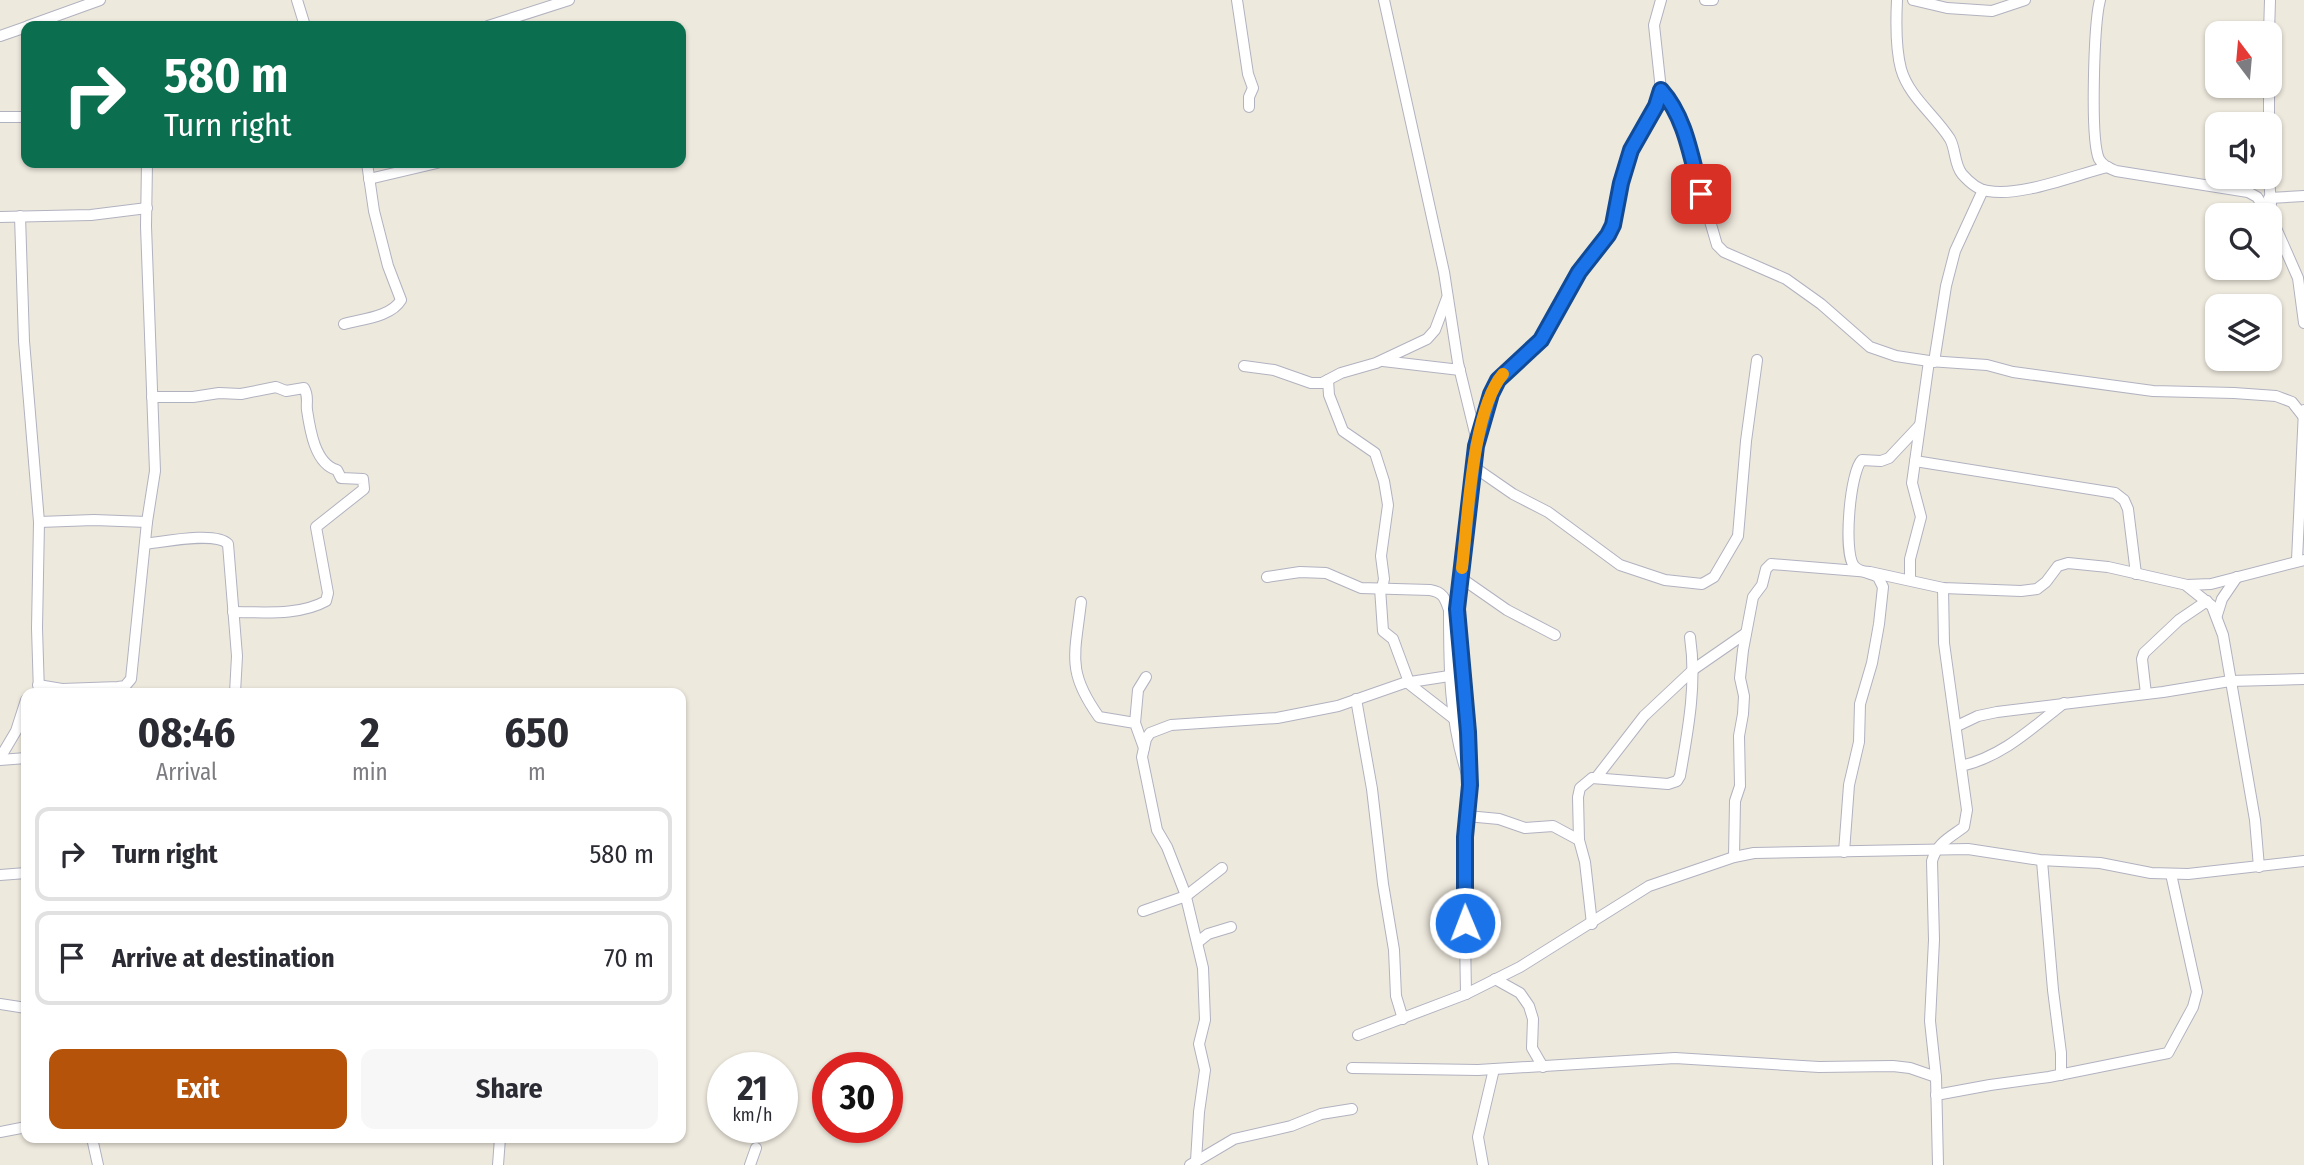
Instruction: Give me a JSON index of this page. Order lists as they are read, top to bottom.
{
  "north": "top",
  "page": {
    "turn": ["580 m", "Turn right"],
    "eta": [
      "08:46",
      "Arrival",
      "2",
      "min",
      "650",
      "m"
    ],
    "list": [
      {
        "name": "Turn right",
        "value": "580 m"
      },
      {
        "name": "Arrive at destination",
        "value": "70 m"
      }
    ],
    "buttons": ["Exit", "Share"],
    "speed": "21 km/h",
    "limit": "30"
  }
}
